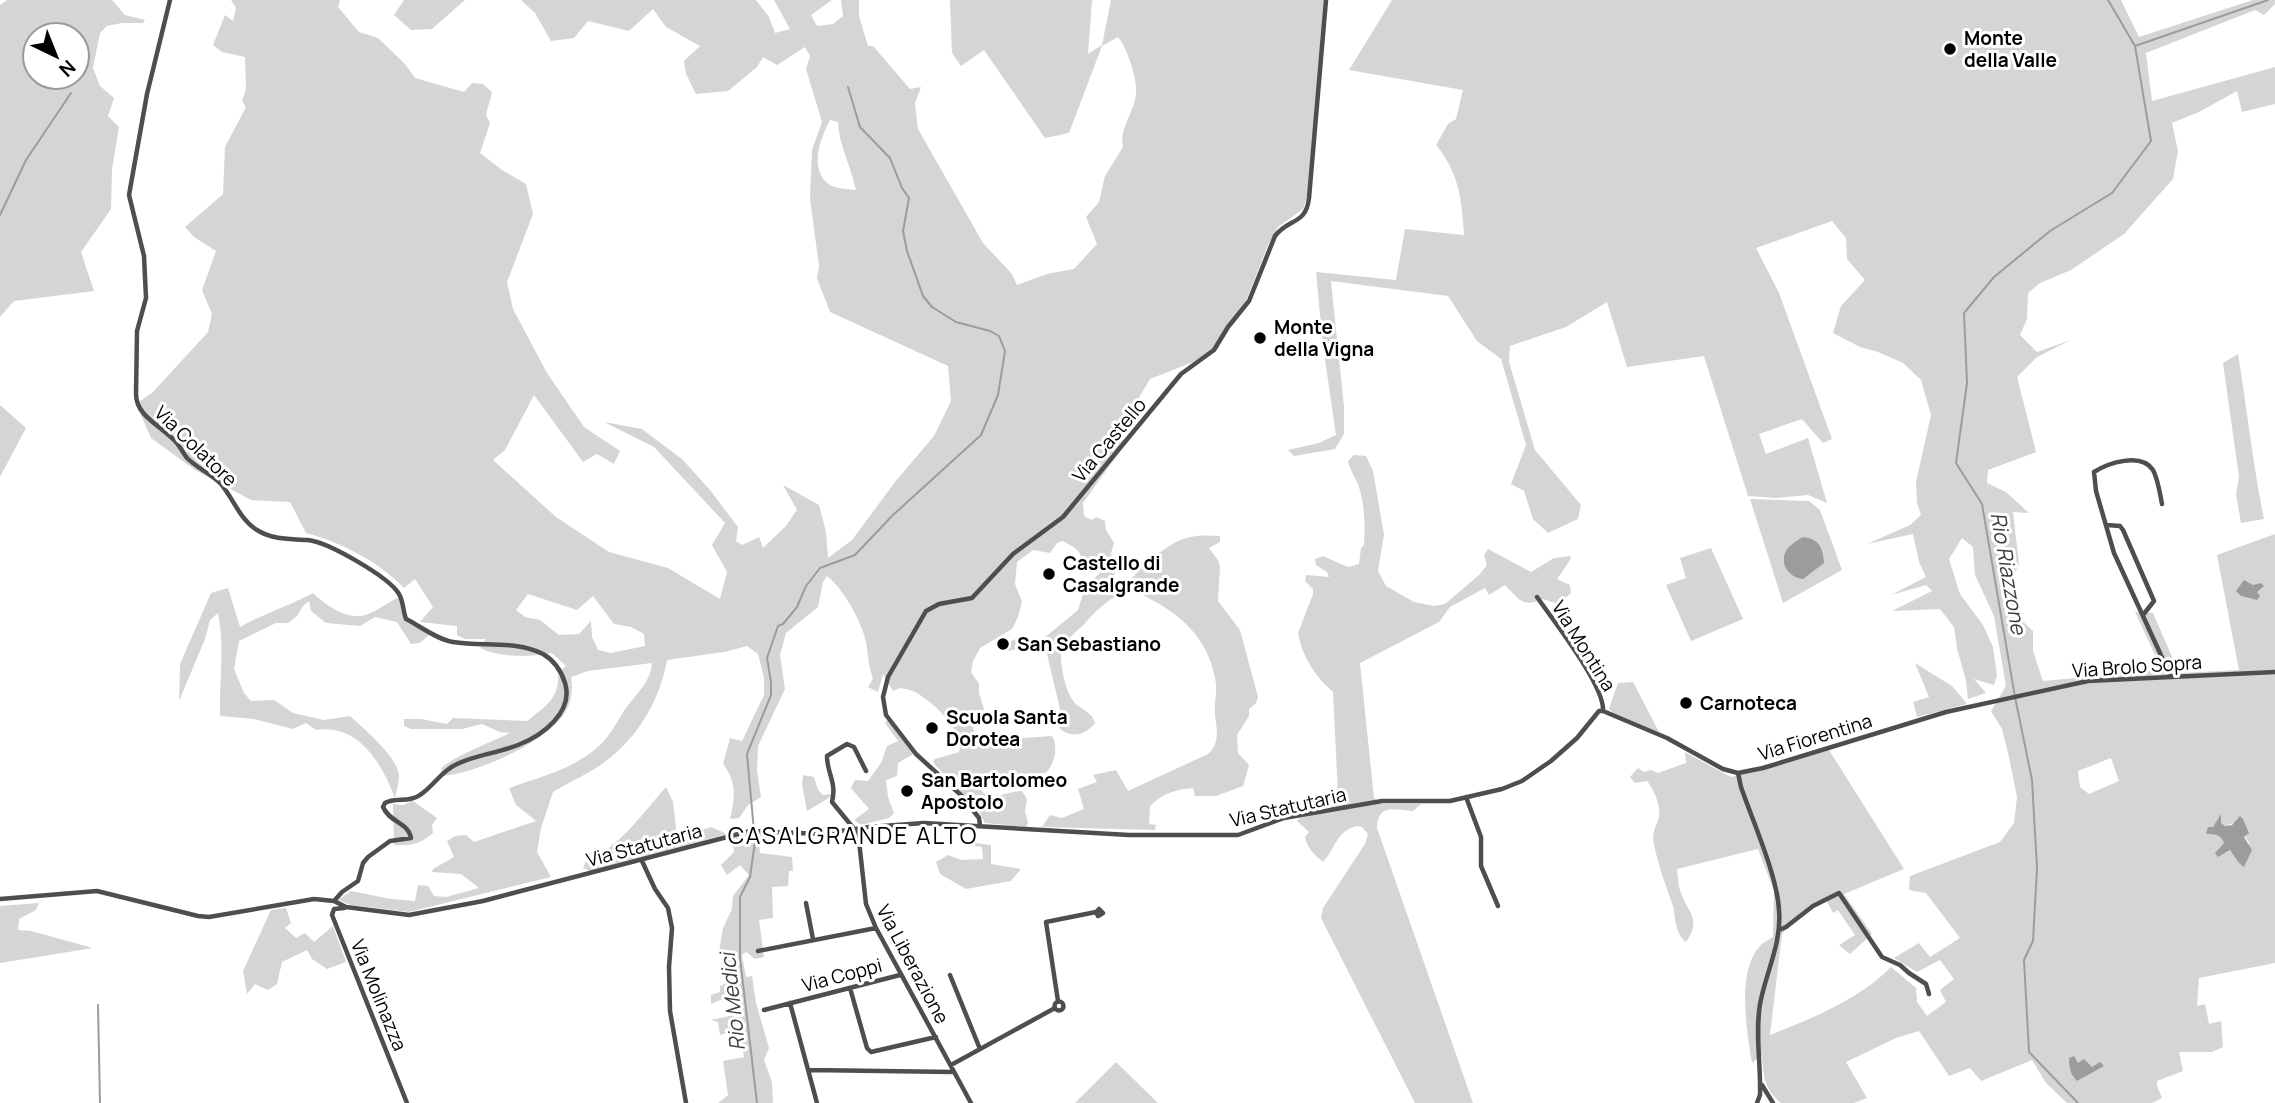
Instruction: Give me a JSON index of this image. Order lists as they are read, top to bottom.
{
  "streets": {
    "street": [
      "Via Castello",
      "Via Colatore",
      "Via Montina",
      "Via Brolo Sopra",
      "Via Fiorentina",
      "Via Statutaria",
      "Via Liberazione",
      "Via Coppi",
      "Via Molinazza"
    ]
  },
  "crossings": [
    ["Via Castello", "Via Statutaria"],
    ["Via Colatore", "Via Statutaria"],
    ["Via Montina", "Via Statutaria"],
    ["Via Brolo Sopra", "Via Fiorentina"],
    ["Via Statutaria", "Via Liberazione"],
    ["Via Statutaria", "Via Molinazza"],
    ["Via Liberazione", "Via Coppi"]
  ],
  "districts": ["CASALGRANDE ALTO"],
  "water": ["Rio Riazzone", "Rio Medici"],
  "places": [
    "Monte della Valle",
    "Monte della Vigna",
    "Castello di Casalgrande",
    "San Sebastiano",
    "Carnoteca",
    "Scuola Santa Dorotea",
    "San Bartolomeo Apostolo"
  ],
  "north": "bottom right"
}
